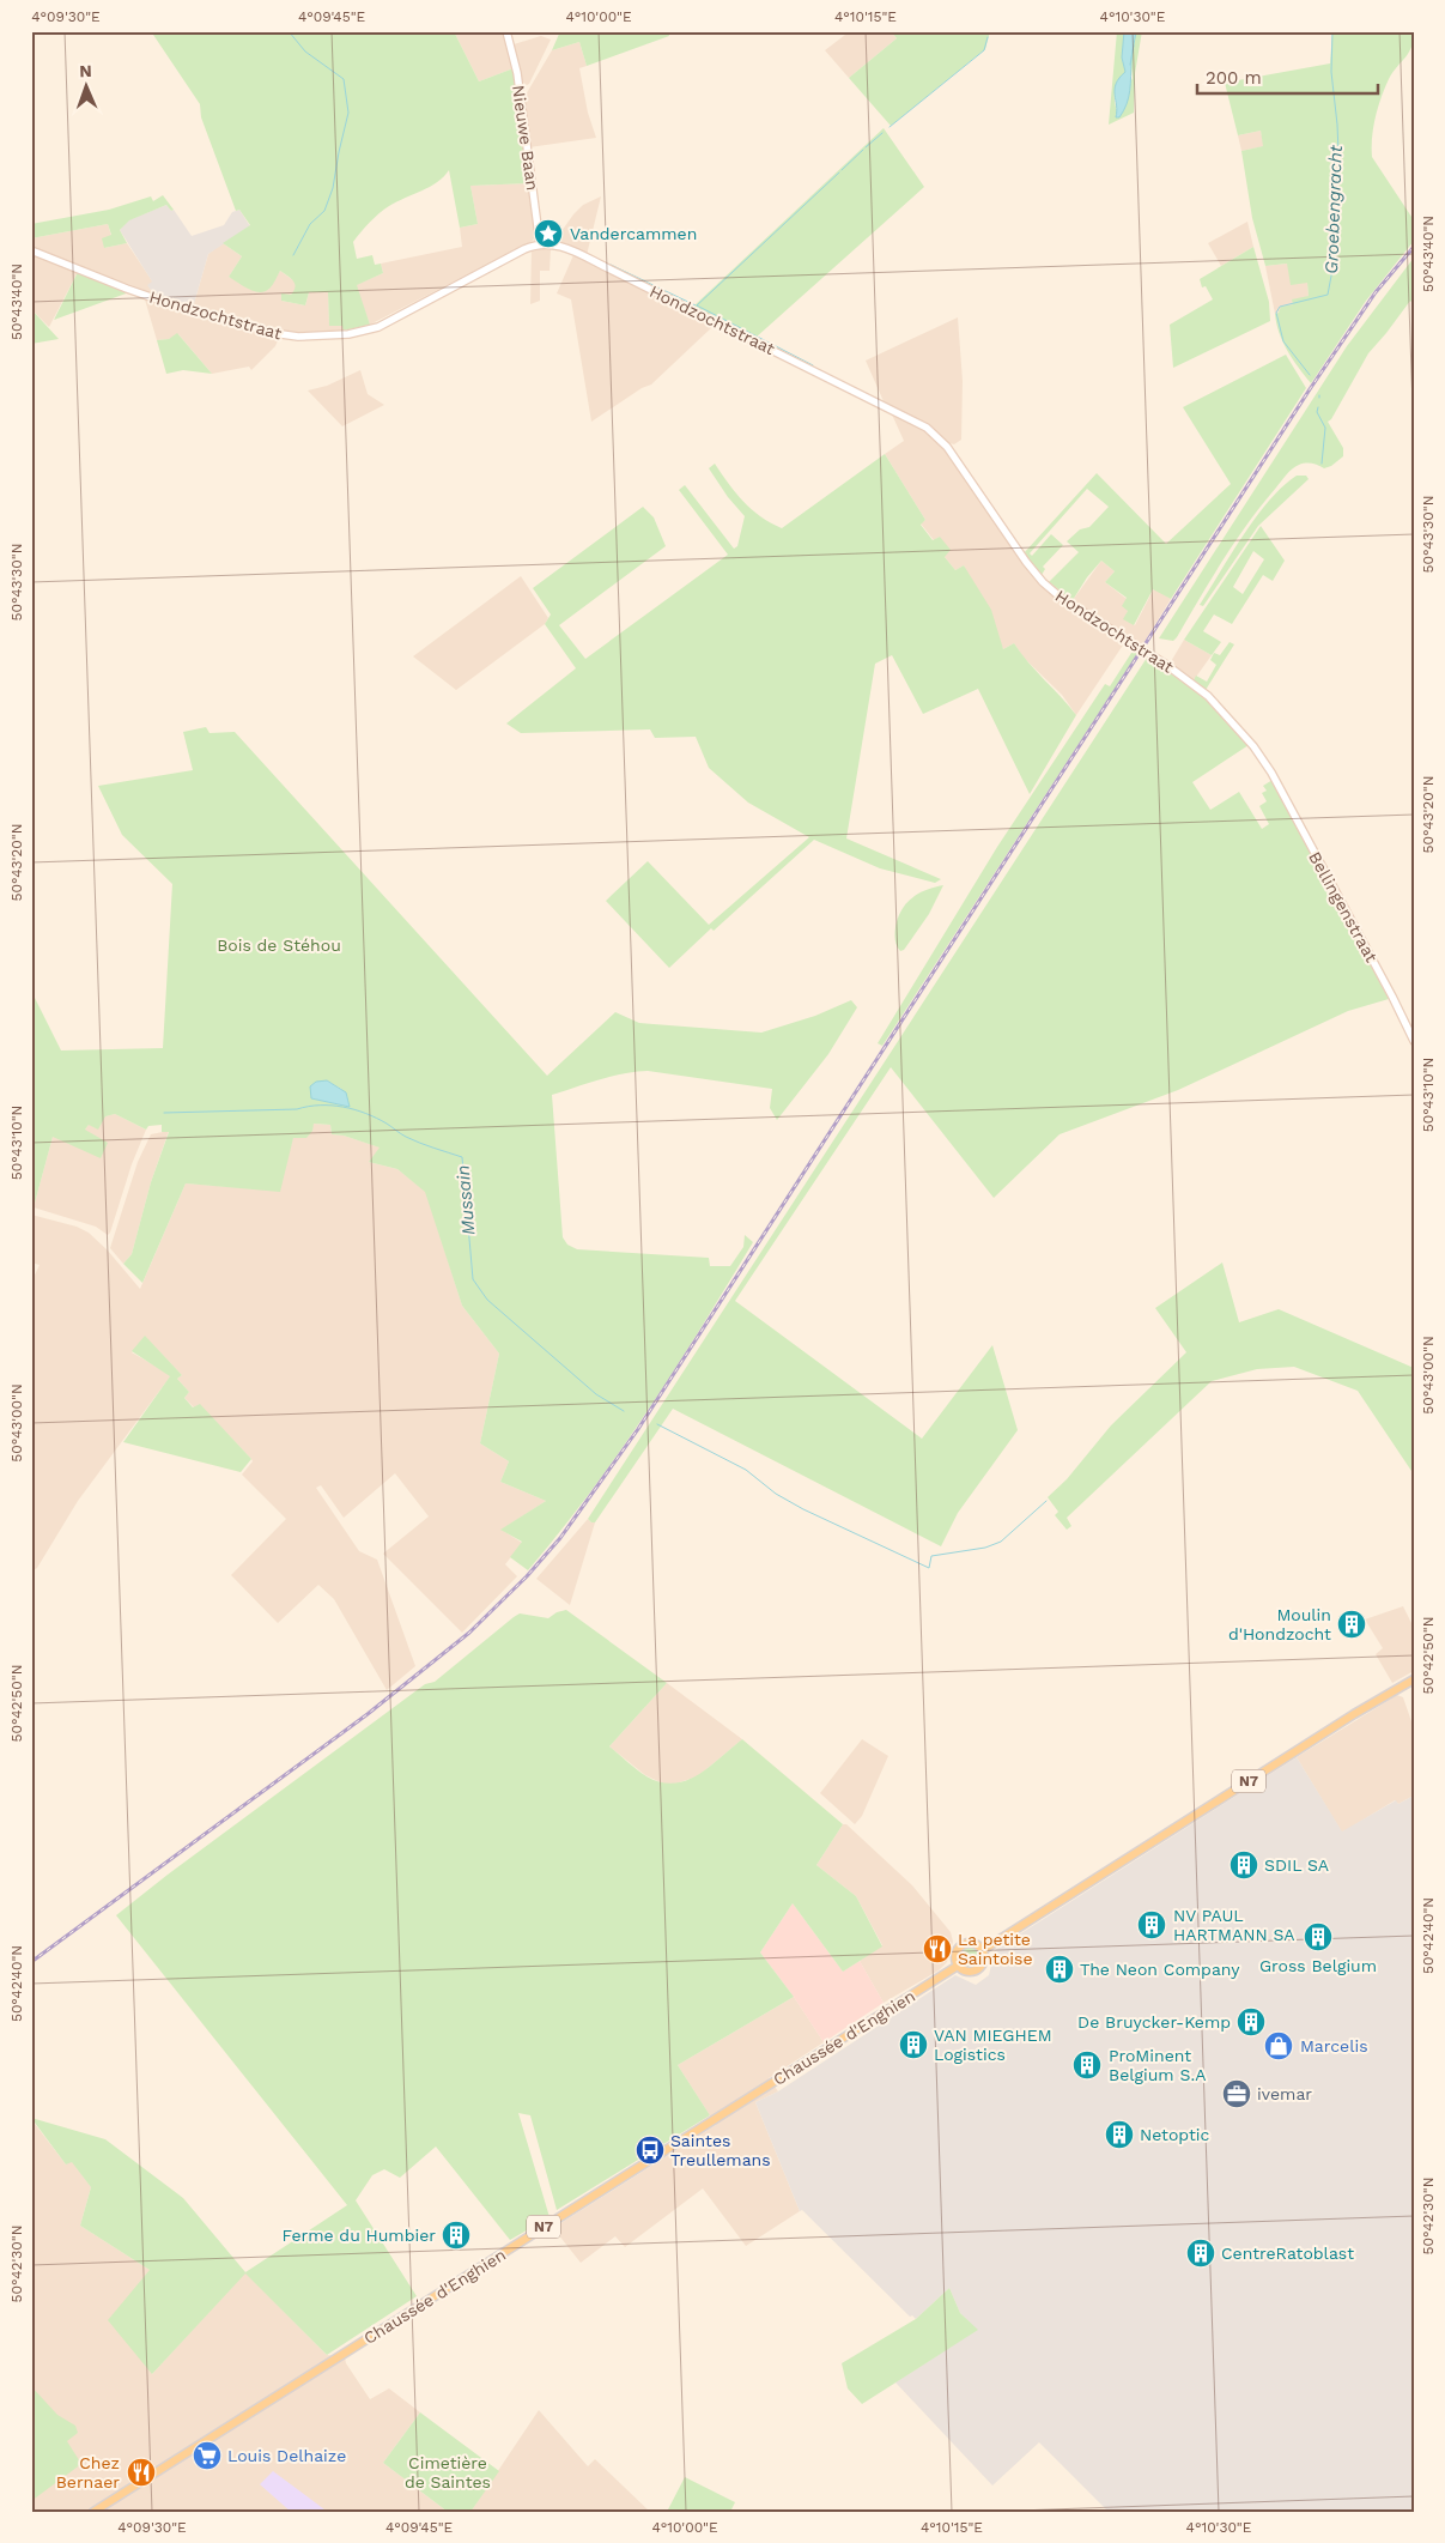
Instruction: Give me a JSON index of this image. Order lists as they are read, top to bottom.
{
  "streets": {
    "main road": ["N7", "Chaussée d'Enghien"],
    "street": ["Nieuwe Baan", "Hondzochtstraat", "Bellingenstraat"]
  },
  "crossings": [
    ["Nieuwe Baan", "Hondzochtstraat"],
    ["Hondzochtstraat", "Bellingenstraat"]
  ],
  "water": ["Groebengracht", "Mussain"],
  "parks": ["Bois de Stéhou", "Cimetière de Saintes"],
  "places": {
    "place": ["Vandercammen"],
    "building": [
      "Moulin d'Hondzocht",
      "SDIL SA",
      "NV PAUL HARTMANN SA",
      "Gross Belgium",
      "The Neon Company",
      "De Bruycker-Kemp",
      "VAN MIEGHEM Logistics",
      "ProMinent Belgium S.A",
      "Netoptic",
      "Ferme du Humbier",
      "CentreRatoblast"
    ],
    "restaurant": ["La petite Saintoise", "Chez Bernaer"],
    "shop": ["Marcelis"],
    "office": ["ivemar"],
    "bus stop": ["Saintes Treullemans"],
    "supermarket": ["Louis Delhaize"]
  },
  "scale_bar": "200 m",
  "north": "top",
  "coordinates": [
    "4°09'30\"E",
    "4°09'45\"E",
    "4°10'00\"E",
    "4°10'15\"E",
    "4°10'30\"E",
    "50°43'40\"N",
    "50°43'30\"N",
    "50°43'20\"N",
    "50°43'10\"N",
    "50°43'00\"N",
    "50°42'50\"N",
    "50°42'40\"N",
    "50°42'30\"N"
  ]
}
